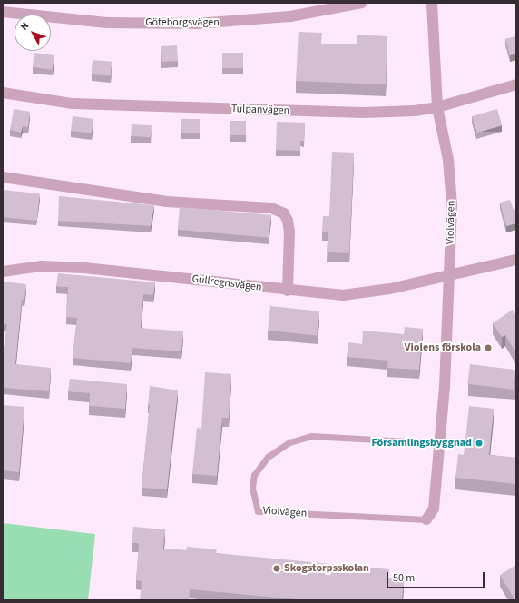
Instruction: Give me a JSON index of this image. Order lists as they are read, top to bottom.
{
  "streets": {
    "street": [
      "Göteborgsvägen",
      "Tulpanvägen",
      "Violvägen",
      "Gullregnsvägen"
    ]
  },
  "crossings": [
    ["Tulpanvägen", "Violvägen"],
    ["Violvägen", "Gullregnsvägen"]
  ],
  "places": ["Violens förskola", "Församlingsbyggnad", "Skogstorpsskolan"],
  "scale_bar": "50 m",
  "north": "top left"
}
